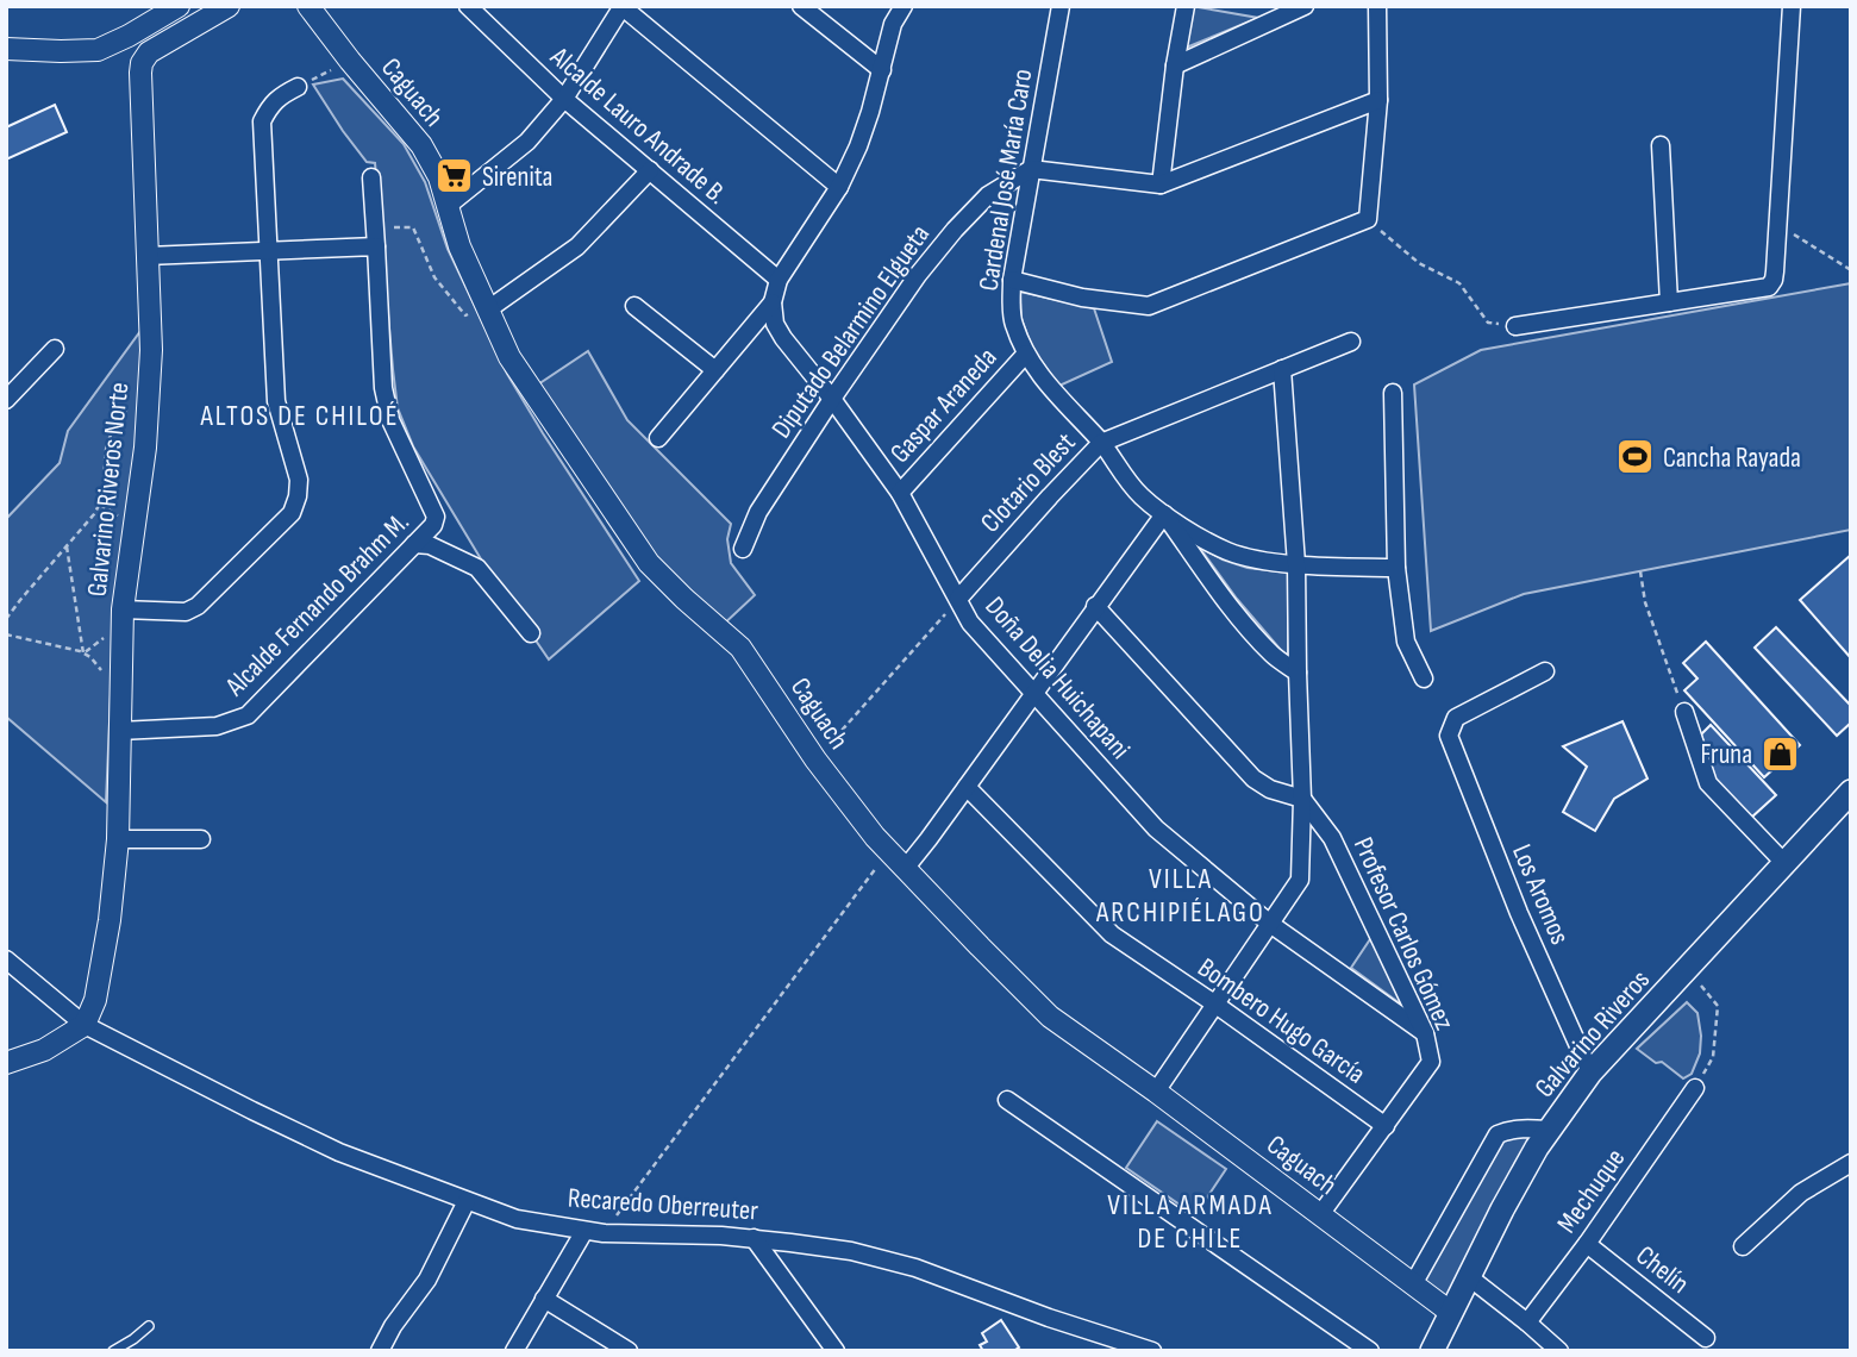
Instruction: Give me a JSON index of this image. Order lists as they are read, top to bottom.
{
  "streets": {
    "main road": ["Galvarino Riveros"],
    "street": [
      "Caguach",
      "Alcalde Lauro Andrade B.",
      "Cardenal José María Caro",
      "Diputado Belarmino Elgueta",
      "Gaspar Araneda",
      "Clotario Blest",
      "Galvarino Riveros Norte",
      "Alcalde Fernando Brahm M.",
      "Doña Delia Huichapani",
      "Los Aromos",
      "Profesor Carlos Gómez",
      "Bombero Hugo García",
      "Mechuque",
      "Recaredo Oberreuter",
      "Chelín"
    ]
  },
  "crossings": [
    ["Caguach", "Profesor Carlos Gómez"],
    ["Caguach", "Galvarino Riveros"],
    ["Cardenal José María Caro", "Diputado Belarmino Elgueta"],
    ["Cardenal José María Caro", "Gaspar Araneda"],
    ["Cardenal José María Caro", "Clotario Blest"],
    ["Diputado Belarmino Elgueta", "Doña Delia Huichapani"],
    ["Gaspar Araneda", "Doña Delia Huichapani"],
    ["Clotario Blest", "Doña Delia Huichapani"],
    ["Galvarino Riveros Norte", "Alcalde Fernando Brahm M."],
    ["Galvarino Riveros Norte", "Recaredo Oberreuter"],
    ["Doña Delia Huichapani", "Profesor Carlos Gómez"],
    ["Los Aromos", "Galvarino Riveros"],
    ["Profesor Carlos Gómez", "Bombero Hugo García"],
    ["Mechuque", "Chelín"]
  ],
  "districts": ["ALTOS DE CHILOÉ", "VILLA ARCHIPIÉLAGO", "VILLA ARMADA DE CHILE"],
  "places": {
    "supermarket": ["Sirenita"],
    "sports": ["Cancha Rayada"],
    "shop": ["Fruna"]
  }
}
